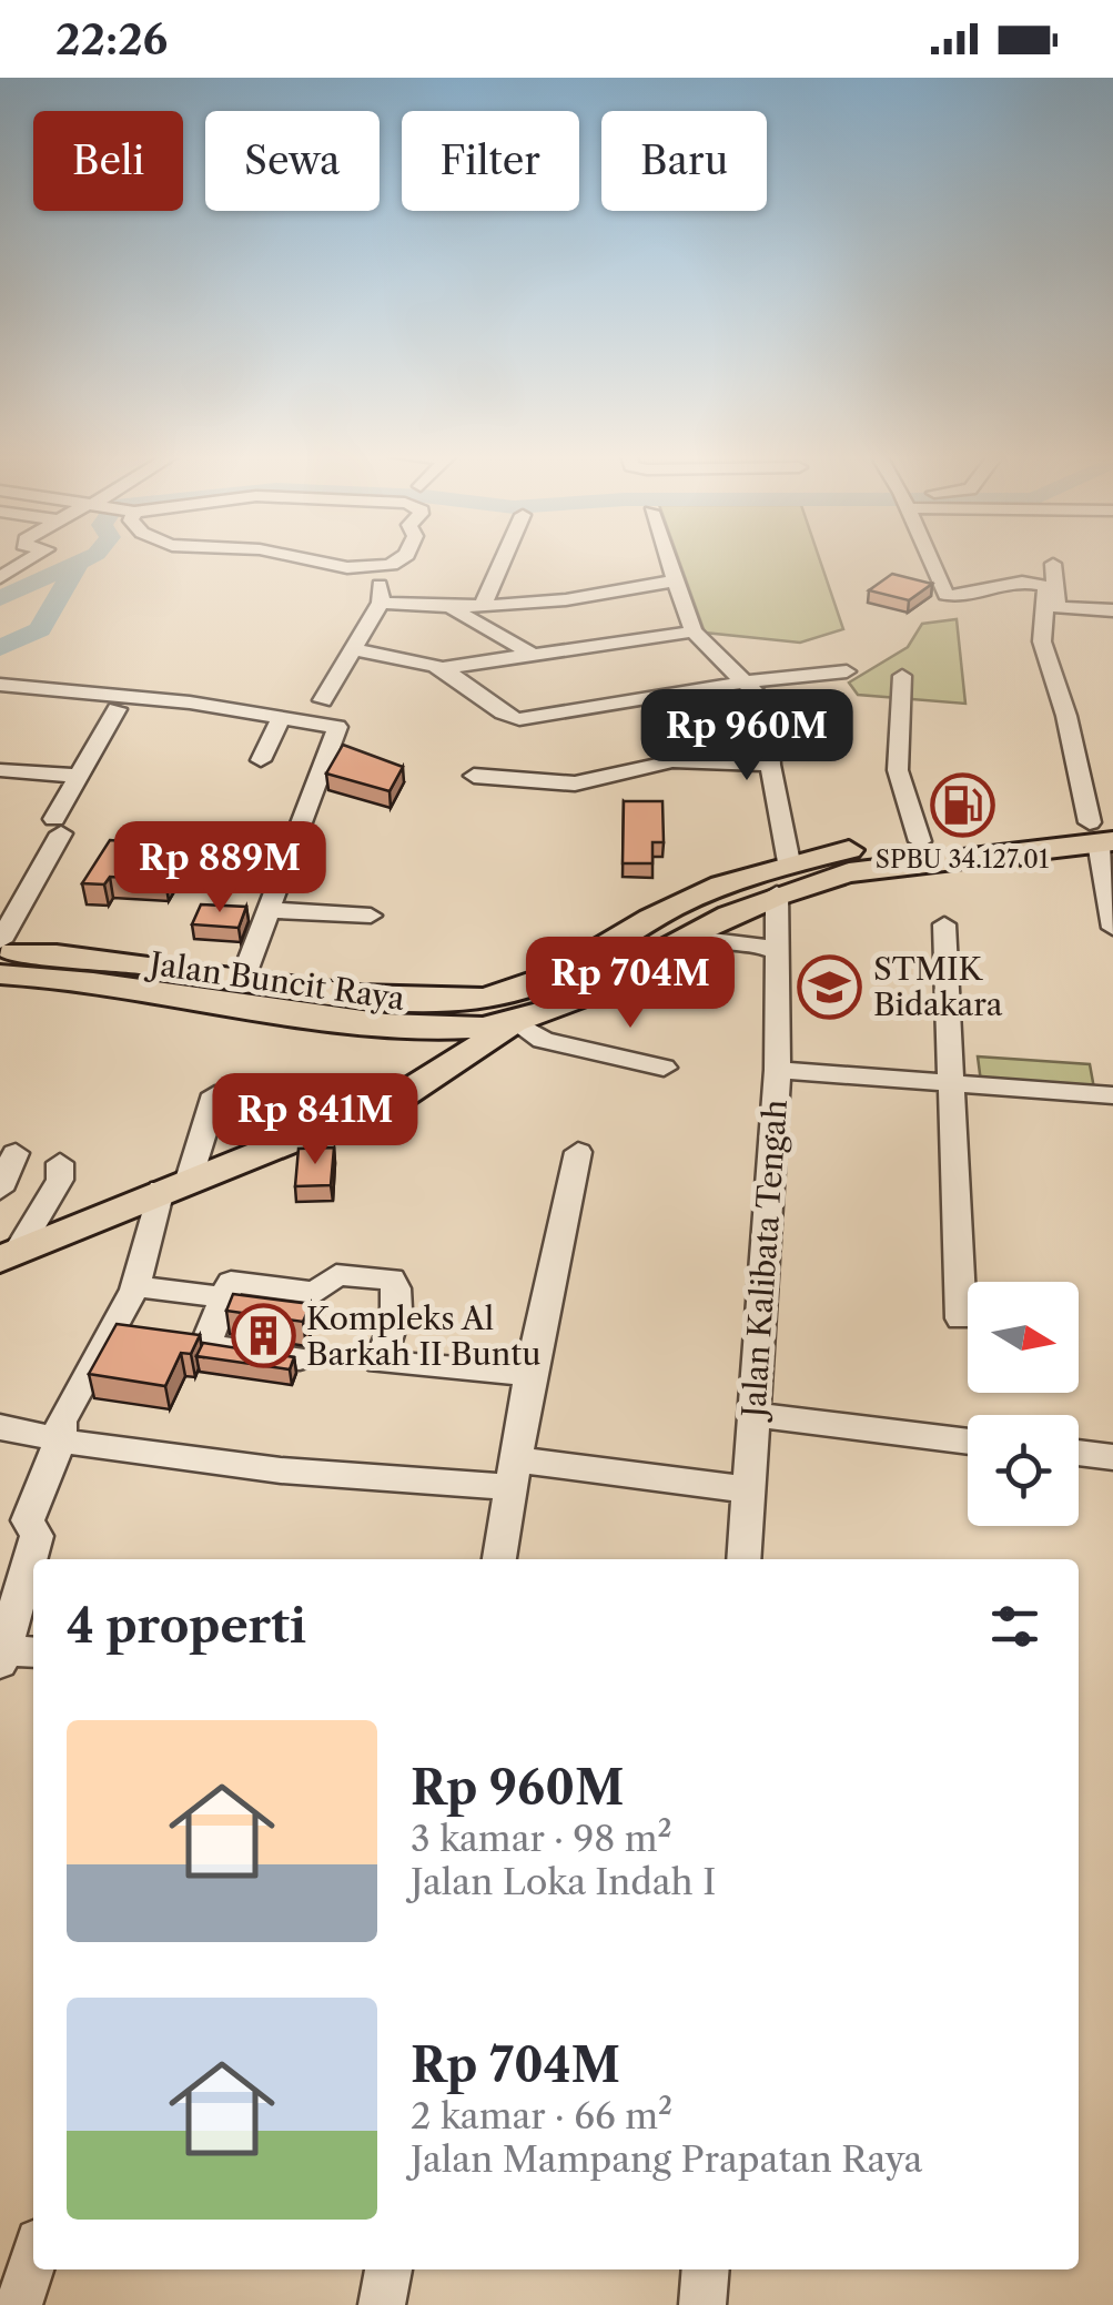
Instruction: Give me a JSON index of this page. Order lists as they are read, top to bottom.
{
  "streets": {
    "main road": ["Jalan Buncit Raya"],
    "street": ["Jalan Kalibata Tengah"]
  },
  "places": {
    "fuel station": ["SPBU 34.127.01"],
    "school or university": ["STMIK Bidakara"],
    "building": ["Kompleks Al Barkah II Buntu"]
  },
  "north": "right",
  "page": {
    "status": "22:26",
    "chip": [
      "Beli",
      "Sewa",
      "Filter",
      "Baru"
    ],
    "price": [
      "Rp 960M",
      "Rp 889M",
      "Rp 704M",
      "Rp 841M"
    ],
    "heading": "4 properti",
    "list": [
      {
        "name": "Rp 960M",
        "note": "3 kamar · 98 m² · Jalan Loka Indah I"
      },
      {
        "name": "Rp 704M",
        "note": "2 kamar · 66 m² · Jalan Mampang Prapatan Raya"
      }
    ]
  }
}
